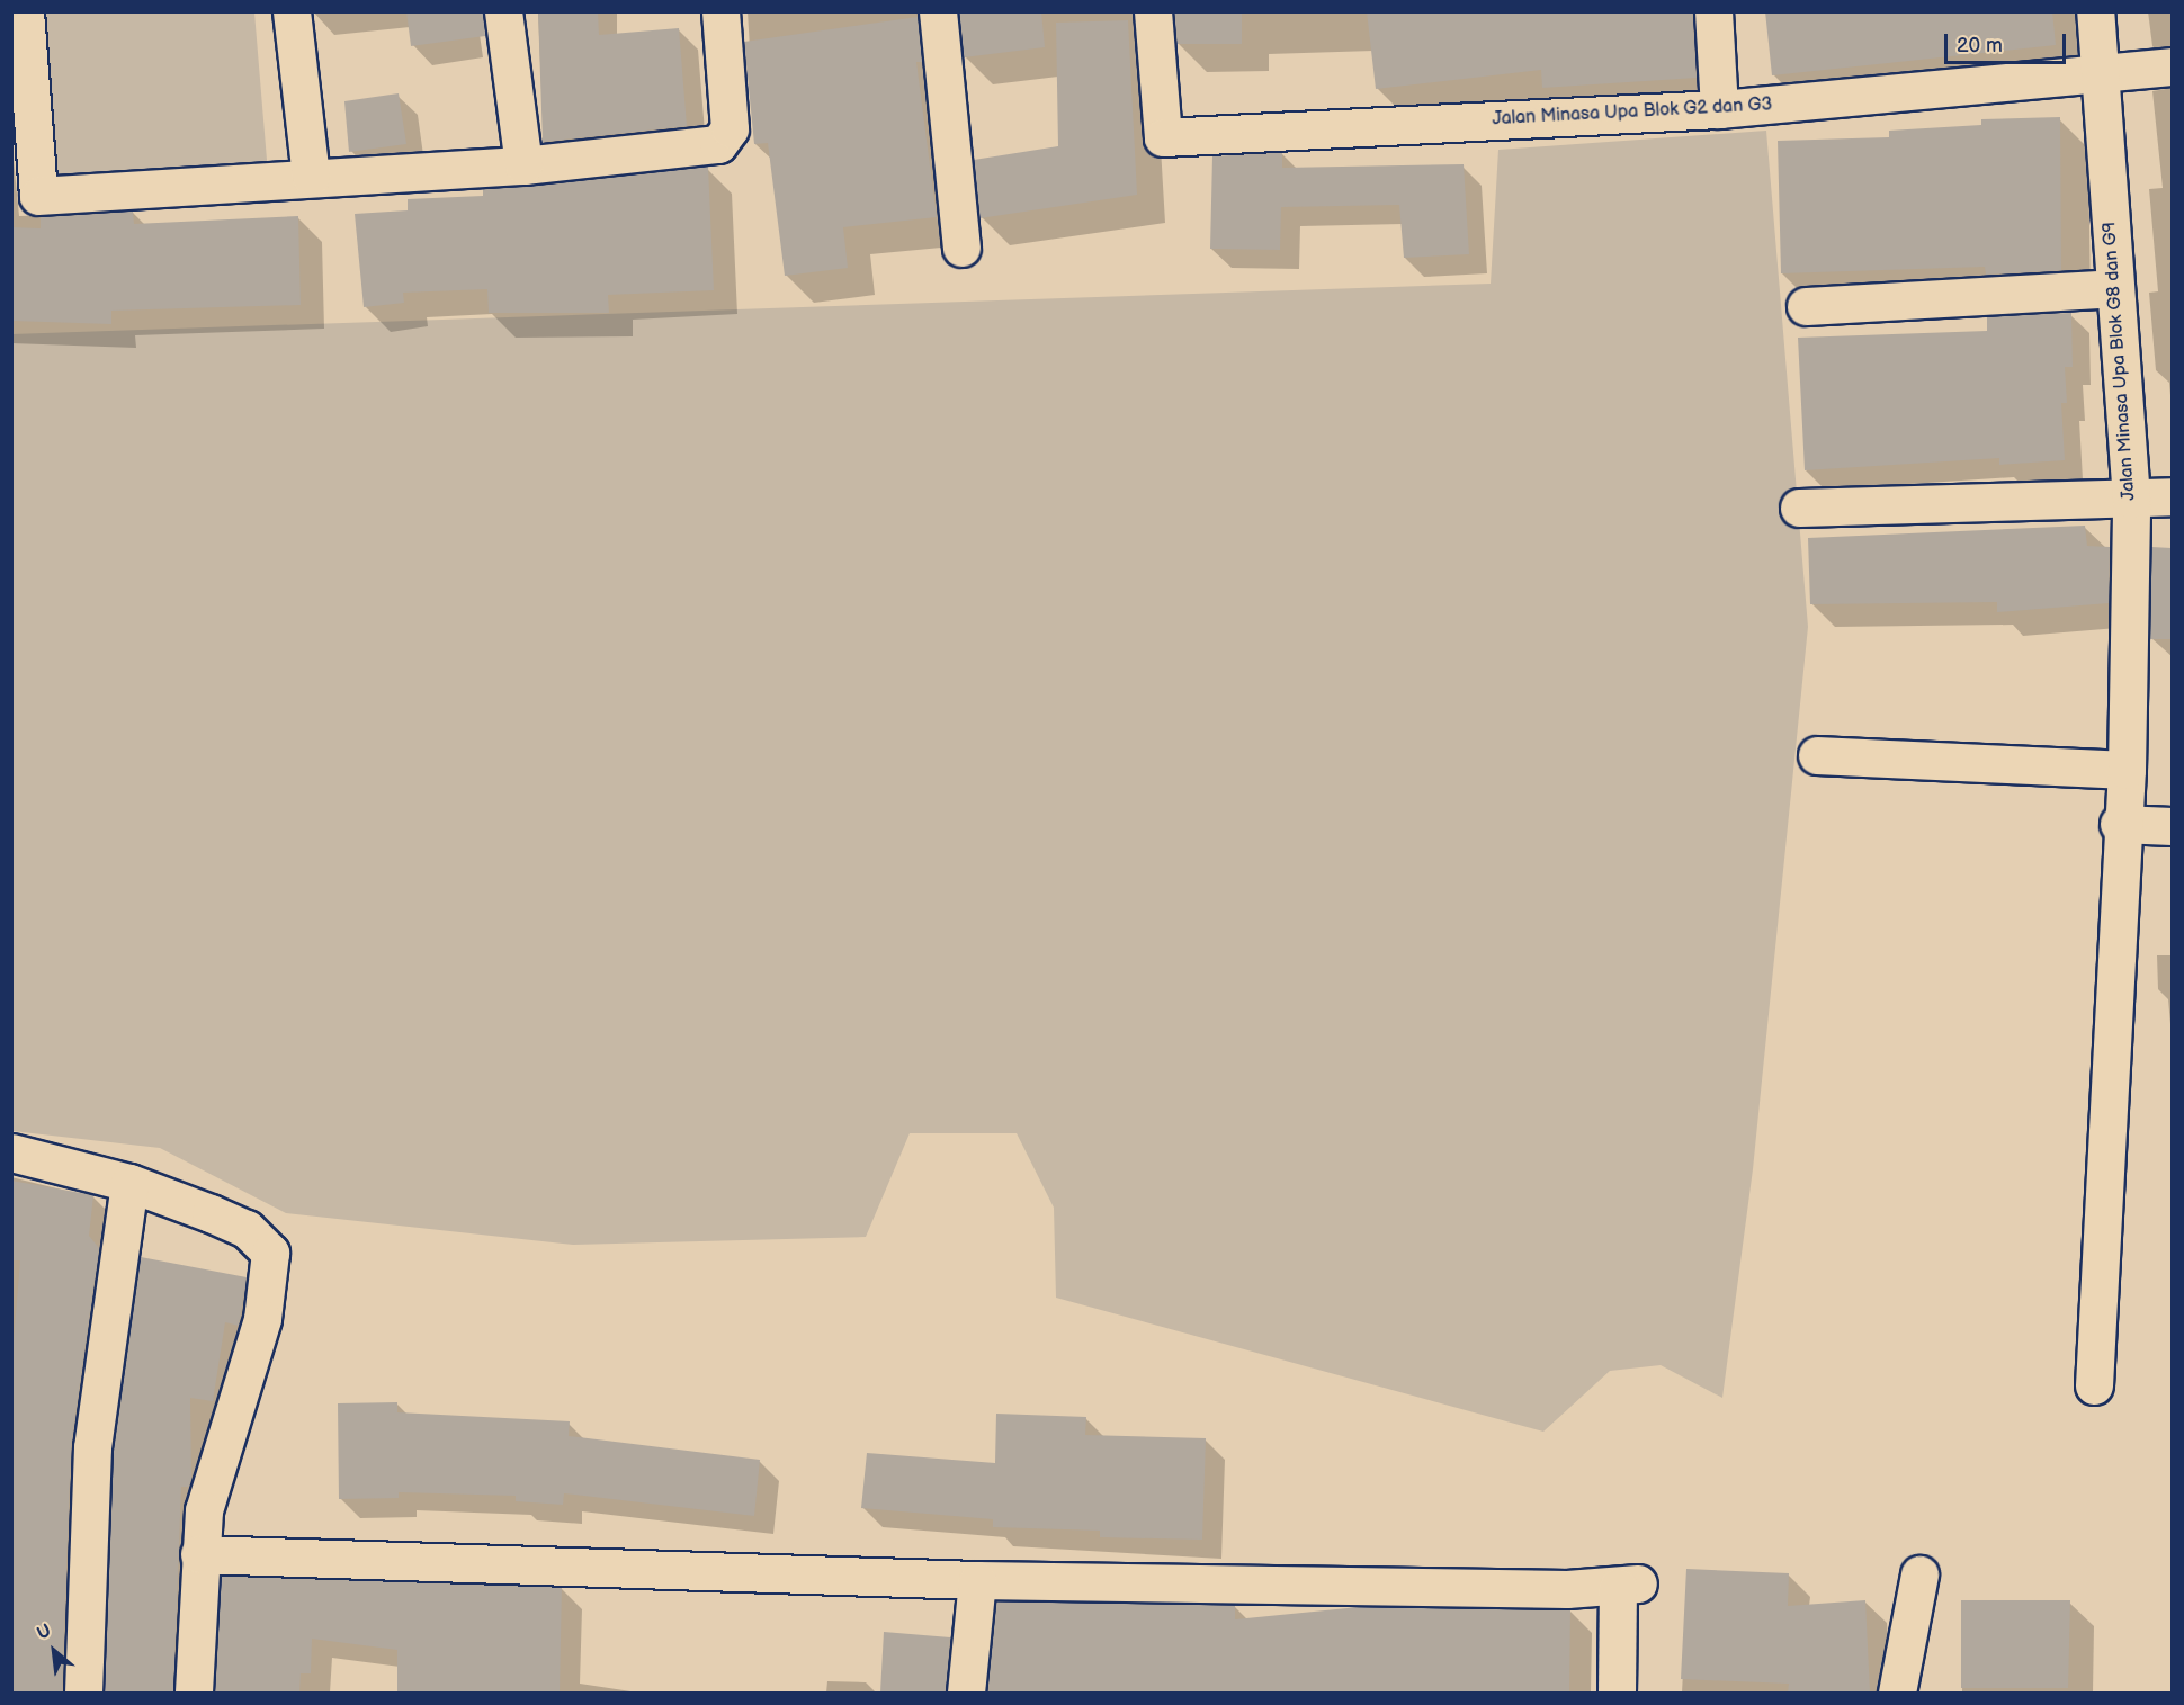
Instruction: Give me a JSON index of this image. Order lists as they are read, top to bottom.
{
  "streets": {
    "street": ["Jalan Minasa Upa Blok G2 dan G3", "Jalan Minasa Upa Blok G8 dan G9"]
  },
  "crossings": [
    ["Jalan Minasa Upa Blok G2 dan G3", "Jalan Minasa Upa Blok G8 dan G9"]
  ],
  "scale_bar": "20 m",
  "north": "top left"
}
